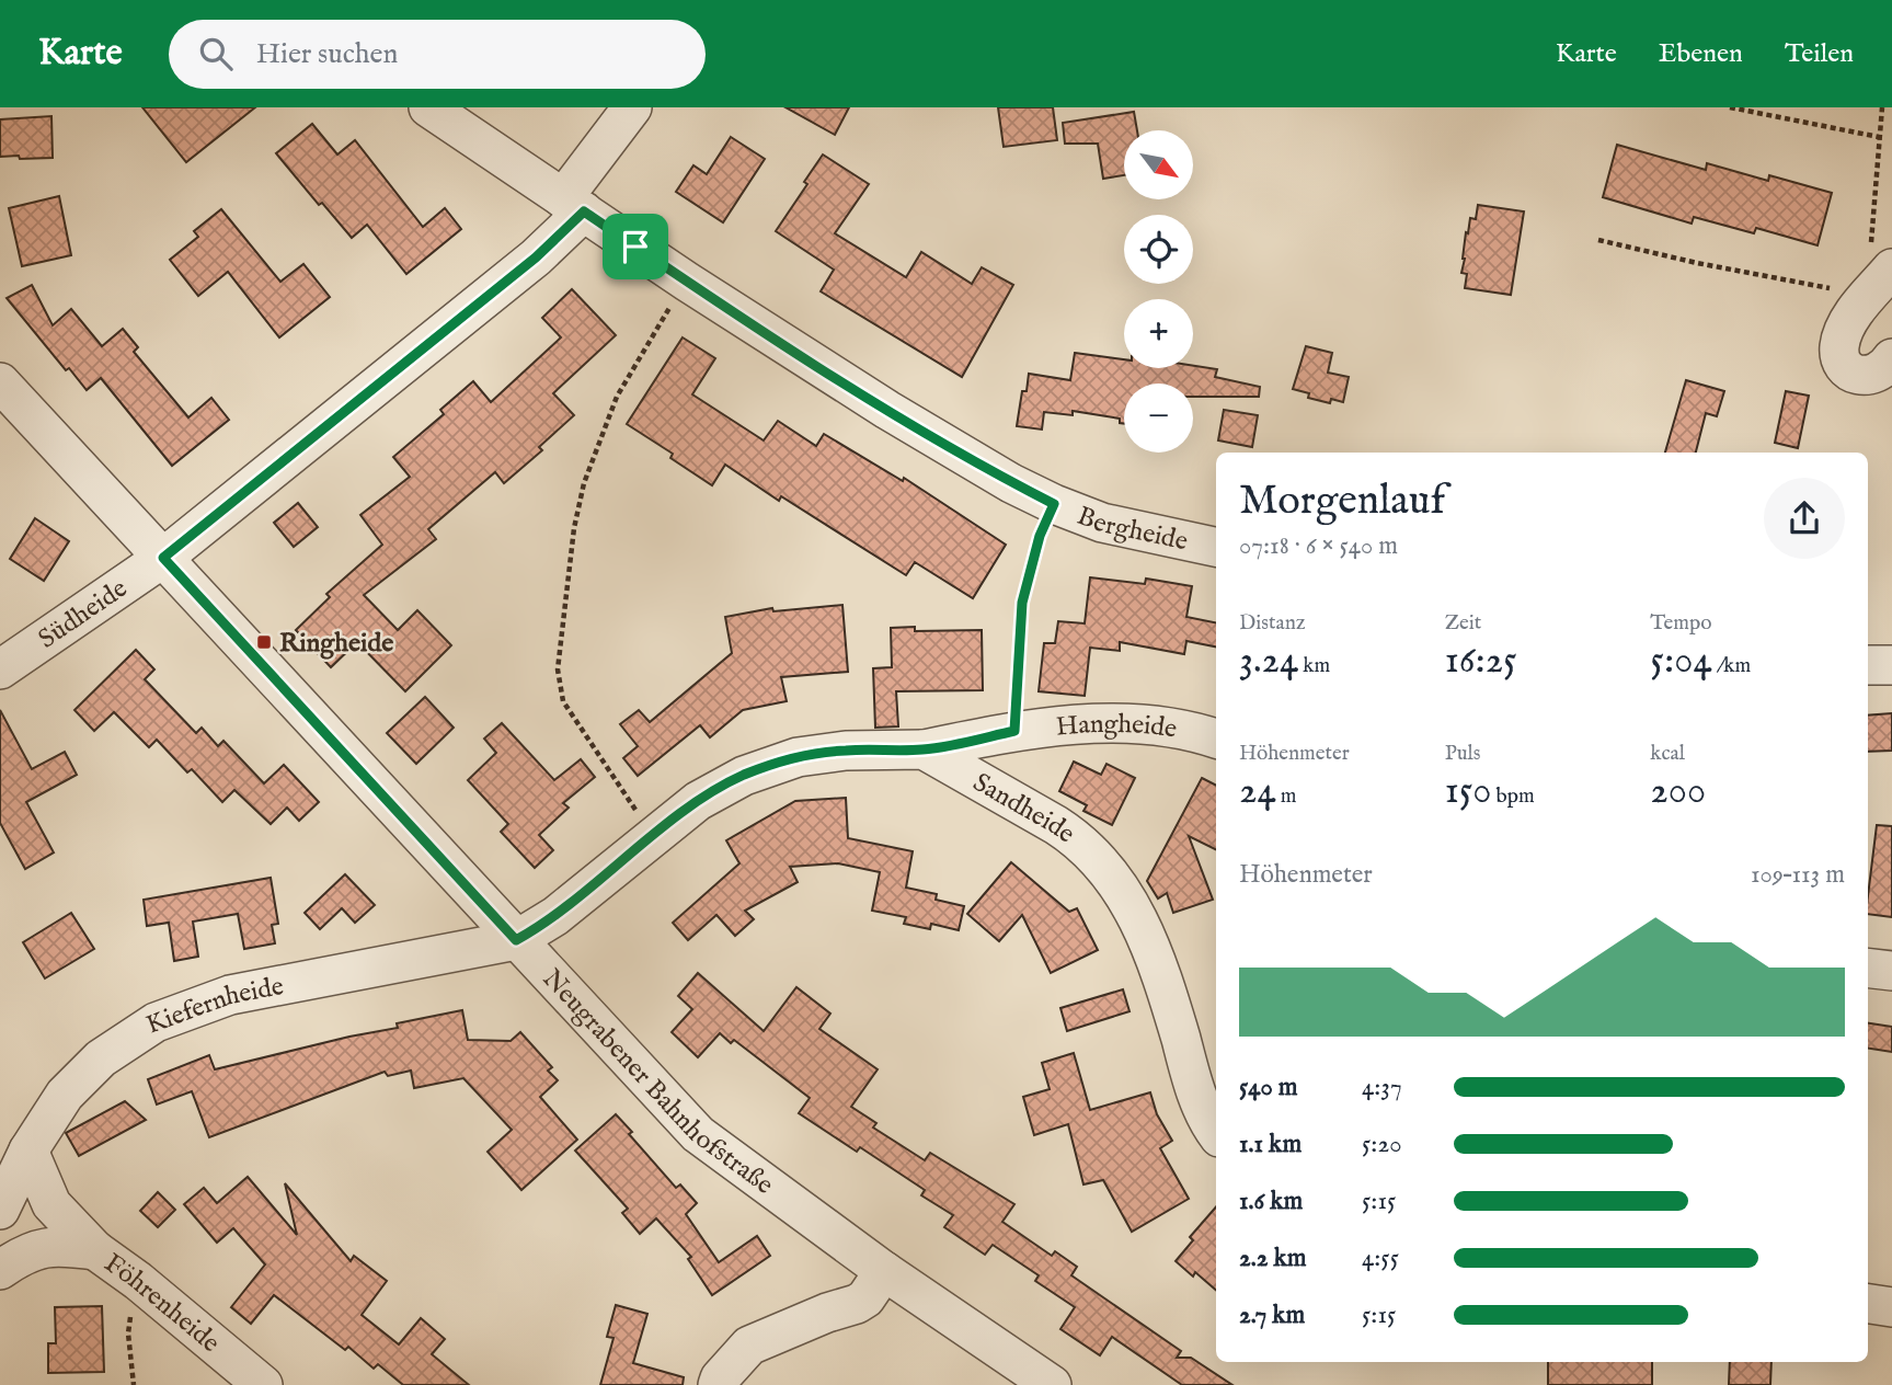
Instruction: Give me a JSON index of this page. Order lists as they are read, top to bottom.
{
  "streets": {
    "street": [
      "Bergheide",
      "Südheide",
      "Hangheide",
      "Sandheide",
      "Kiefernheide",
      "Neugrabener Bahnhofstraße",
      "Föhrenheide"
    ]
  },
  "crossings": [
    ["Südheide", "Neugrabener Bahnhofstraße"],
    ["Hangheide", "Sandheide"],
    ["Kiefernheide", "Neugrabener Bahnhofstraße"],
    ["Kiefernheide", "Föhrenheide"]
  ],
  "places": {
    "transit": ["Ringheide"]
  },
  "north": "bottom right",
  "page": {
    "header": "Karte",
    "search": "Hier suchen",
    "nav": ["Karte", "Ebenen", "Teilen"],
    "map_buttons": ["+", "−"],
    "heading": ["Morgenlauf", "07:18 · 6 × 540 m"],
    "stats": [
      ["Distanz", "3.24 km"],
      ["Zeit", "16:25"],
      ["Tempo", "5:04 /km"],
      ["Höhenmeter", "24 m"],
      ["Puls", "150 bpm"],
      ["kcal", "200"]
    ],
    "chart": ["Höhenmeter", "109–113 m"],
    "list": [
      {
        "name": "540 m",
        "note": "4:37"
      },
      {
        "name": "1.1 km",
        "note": "5:20"
      },
      {
        "name": "1.6 km",
        "note": "5:15"
      },
      {
        "name": "2.2 km",
        "note": "4:55"
      },
      {
        "name": "2.7 km",
        "note": "5:15"
      }
    ]
  }
}
